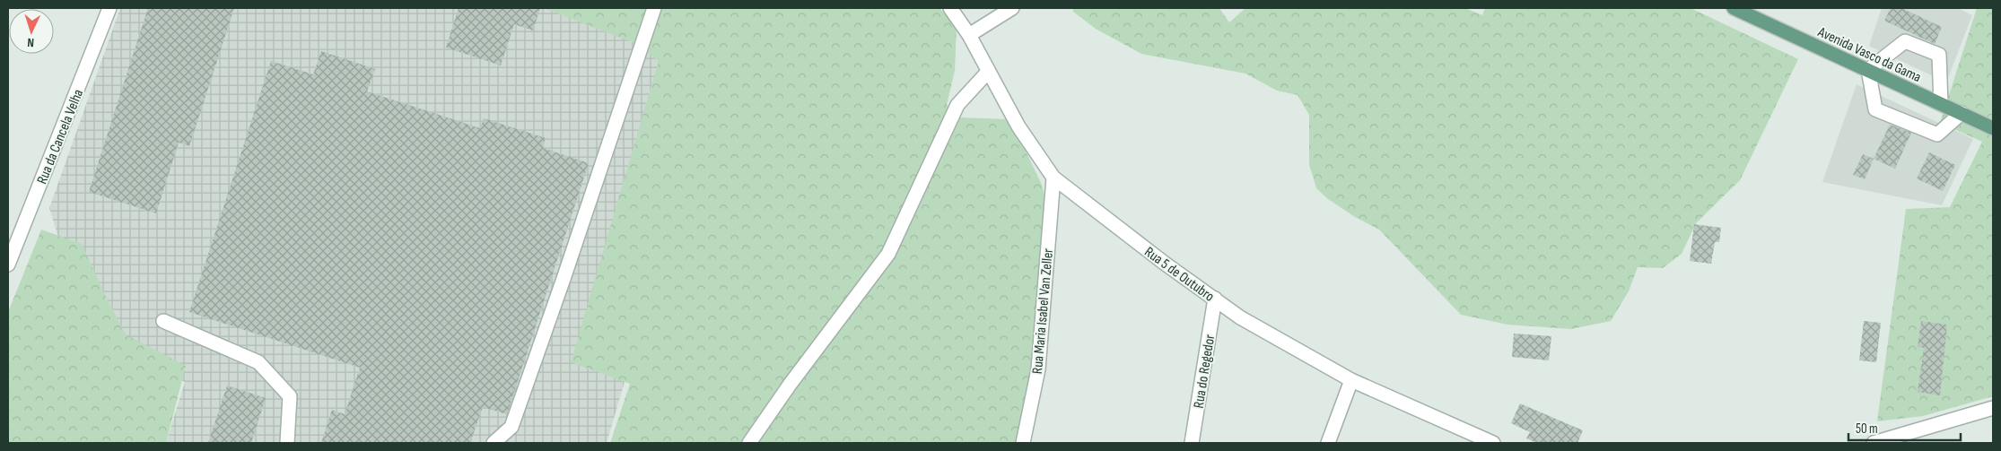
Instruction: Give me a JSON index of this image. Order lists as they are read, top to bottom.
{
  "streets": {
    "main road": ["Avenida Vasco da Gama"],
    "street": [
      "Rua da Cancela Velha",
      "Rua 5 de Outubro",
      "Rua Maria Isabel Van Zeller",
      "Rua do Regedor"
    ]
  },
  "crossings": [
    ["Rua 5 de Outubro", "Rua Maria Isabel Van Zeller"],
    ["Rua 5 de Outubro", "Rua do Regedor"]
  ],
  "scale_bar": "50 m",
  "north": "bottom"
}
